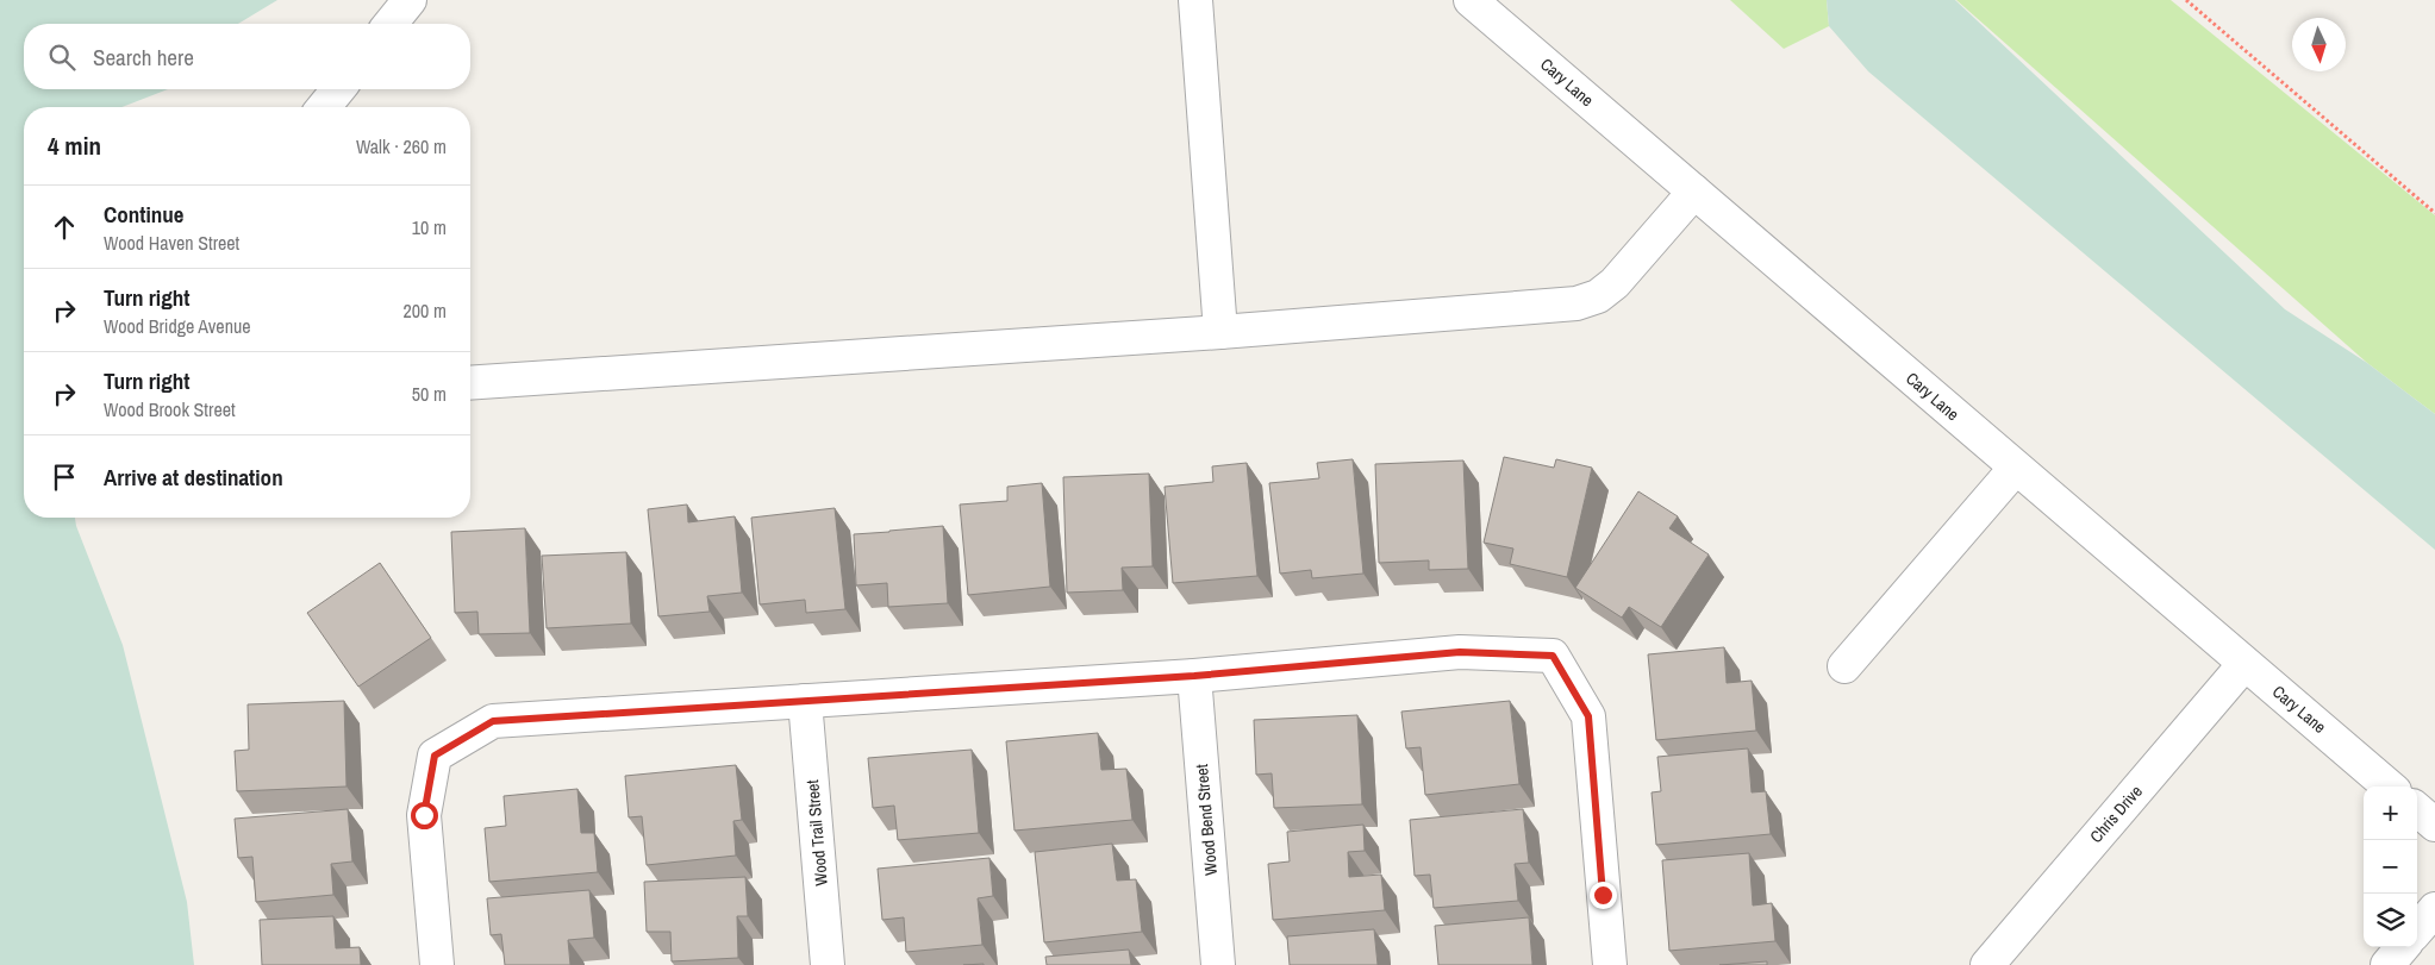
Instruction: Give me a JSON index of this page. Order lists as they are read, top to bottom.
{
  "streets": {
    "street": [
      "Cary Lane",
      "Chris Drive",
      "Wood Bend Street",
      "Wood Trail Street"
    ]
  },
  "crossings": [
    ["Cary Lane", "Chris Drive"]
  ],
  "north": "bottom",
  "page": {
    "search": "Search here",
    "heading": ["4 min", "Walk · 260 m"],
    "list": [
      ["Continue", "Wood Haven Street", "10 m"],
      ["Turn right", "Wood Bridge Avenue", "200 m"],
      ["Turn right", "Wood Brook Street", "50 m"],
      "Arrive at destination"
    ],
    "map_buttons": ["+", "−"]
  }
}
